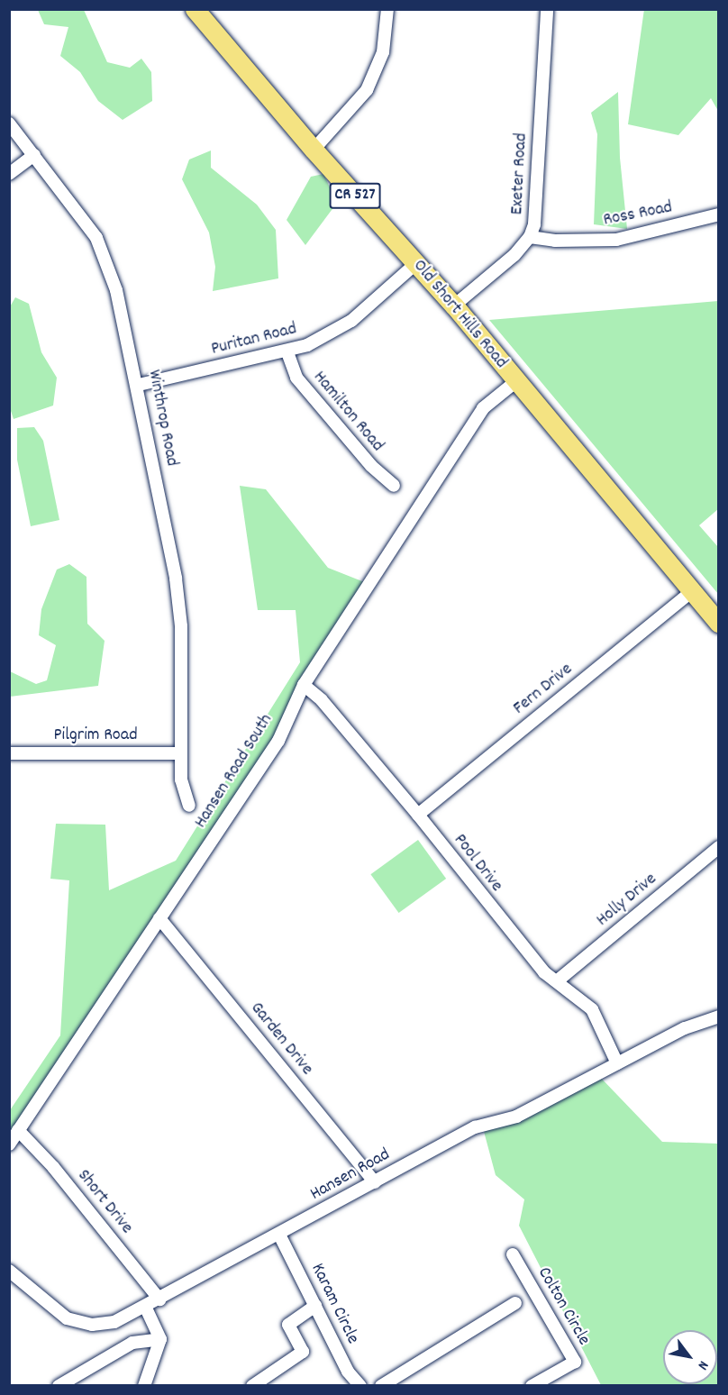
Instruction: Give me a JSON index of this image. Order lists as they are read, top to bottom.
{
  "streets": {
    "main road": ["CR 527", "Old Short Hills Road"],
    "street": [
      "Exeter Road",
      "Ross Road",
      "Puritan Road",
      "Hamilton Road",
      "Winthrop Road",
      "Fern Drive",
      "Pilgrim Road",
      "Hansen Road South",
      "Pool Drive",
      "Holly Drive",
      "Garden Drive",
      "Hansen Road",
      "Short Drive",
      "Karam Circle",
      "Colton Circle"
    ]
  },
  "crossings": [
    ["Exeter Road", "Ross Road"],
    ["Exeter Road", "Old Short Hills Road"],
    ["Old Short Hills Road", "Puritan Road"],
    ["Old Short Hills Road", "Fern Drive"],
    ["Old Short Hills Road", "Hansen Road South"],
    ["Puritan Road", "Hamilton Road"],
    ["Puritan Road", "Winthrop Road"],
    ["Winthrop Road", "Pilgrim Road"],
    ["Fern Drive", "Pool Drive"],
    ["Hansen Road South", "Pool Drive"],
    ["Hansen Road South", "Garden Drive"],
    ["Hansen Road South", "Short Drive"],
    ["Pool Drive", "Holly Drive"],
    ["Pool Drive", "Hansen Road"],
    ["Garden Drive", "Hansen Road"],
    ["Hansen Road", "Short Drive"],
    ["Hansen Road", "Karam Circle"]
  ],
  "north": "bottom right"
}
